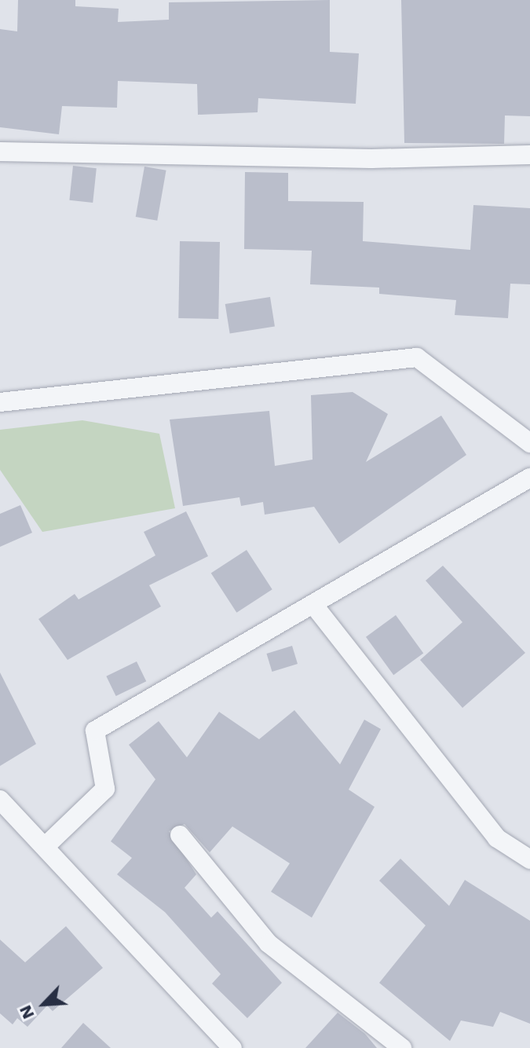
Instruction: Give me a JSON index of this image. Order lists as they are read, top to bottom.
{
  "north": "bottom left"
}
